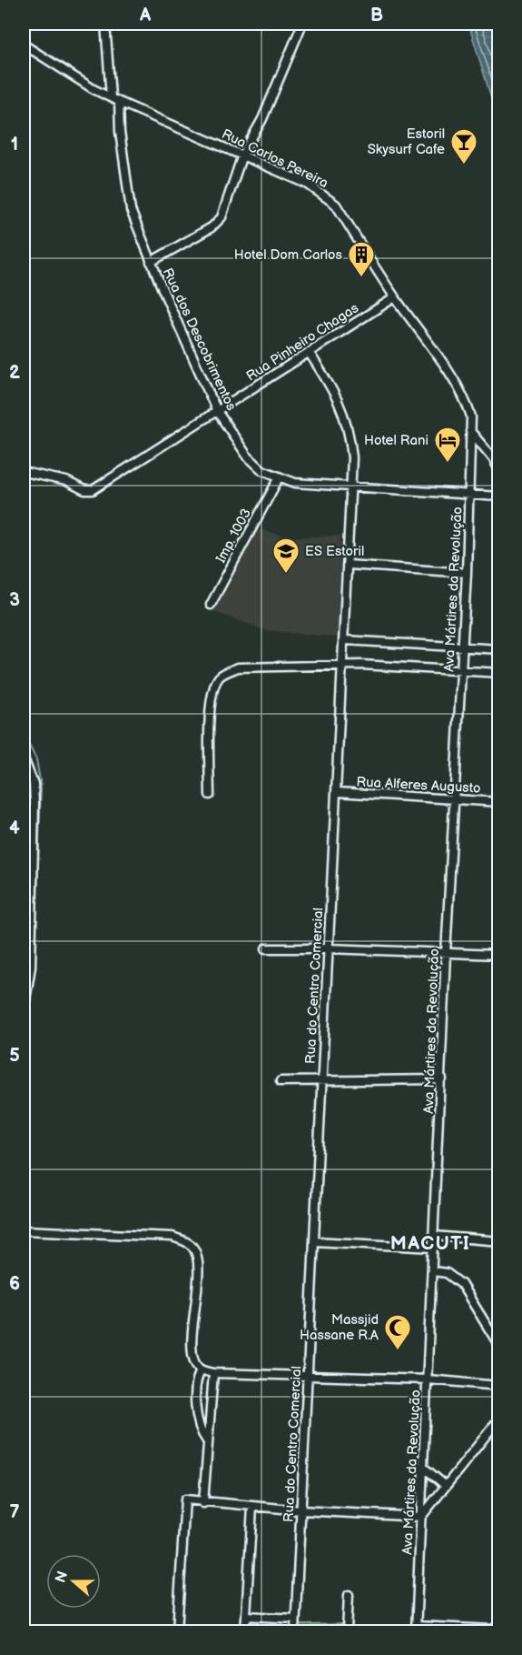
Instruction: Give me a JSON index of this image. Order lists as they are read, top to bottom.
{
  "streets": {
    "street": [
      "Rua Carlos Pereira",
      "Rua dos Descobrimentos",
      "Rua Pinheiro Chagas",
      "Imp. 1003",
      "Ava Mártires da Revolução",
      "Rua Alferes Augusto",
      "Rua do Centro Comercial"
    ]
  },
  "crossings": [
    ["Rua Carlos Pereira", "Rua dos Descobrimentos"],
    ["Rua Carlos Pereira", "Rua Pinheiro Chagas"],
    ["Rua Carlos Pereira", "Ava Mártires da Revolução"],
    ["Rua dos Descobrimentos", "Rua Pinheiro Chagas"],
    ["Rua dos Descobrimentos", "Imp. 1003"],
    ["Rua dos Descobrimentos", "Ava Mártires da Revolução"],
    ["Rua dos Descobrimentos", "Rua do Centro Comercial"],
    ["Rua Pinheiro Chagas", "Rua do Centro Comercial"],
    ["Ava Mártires da Revolução", "Rua Alferes Augusto"],
    ["Rua Alferes Augusto", "Rua do Centro Comercial"]
  ],
  "districts": ["MACUTI"],
  "places": {
    "bar": ["Estoril Skysurf Cafe"],
    "building": ["Hotel Dom Carlos"],
    "hotel": ["Hotel Rani"],
    "school or university": ["ES Estoril"],
    "mosque": ["Massjid Hassane R.A"]
  },
  "north": "left",
  "grid": {
    "columns": ["A", "B"],
    "rows": [
      "1",
      "2",
      "3",
      "4",
      "5",
      "6",
      "7"
    ]
  }
}
